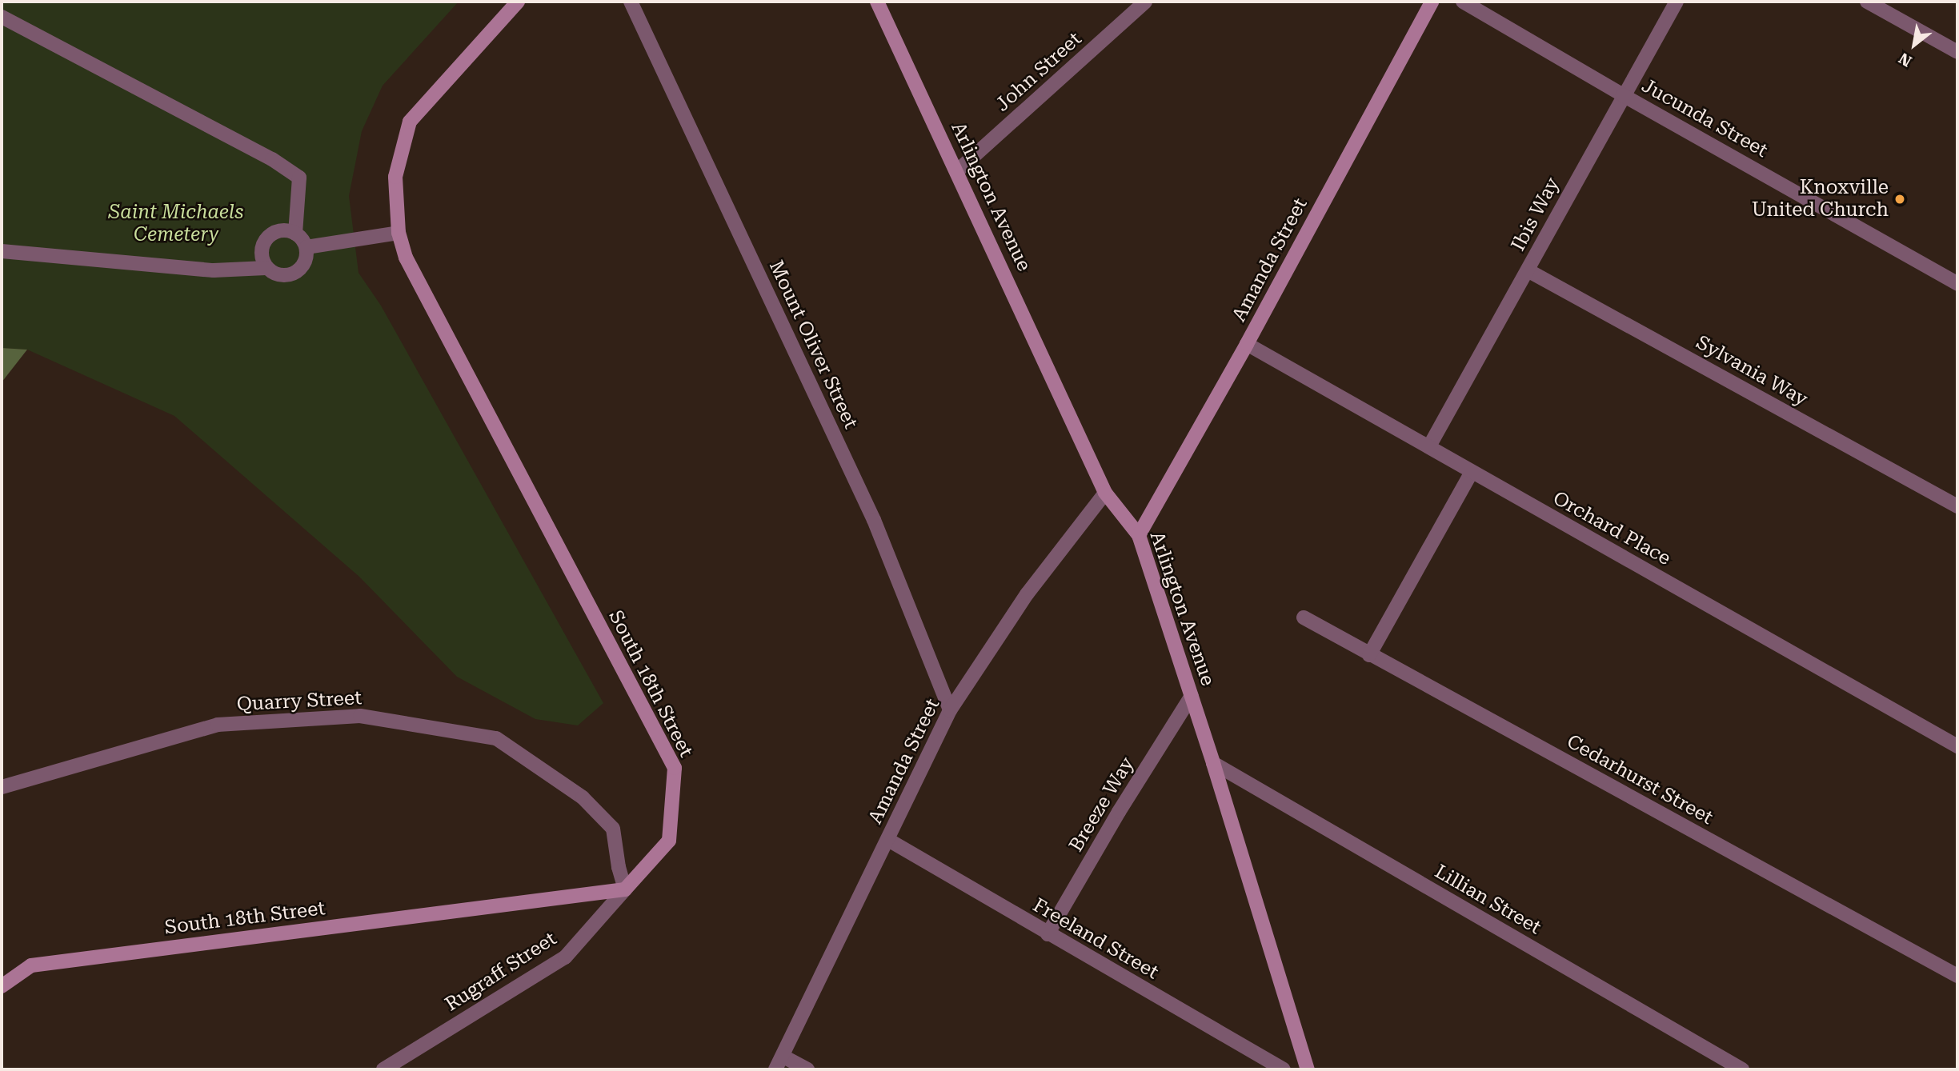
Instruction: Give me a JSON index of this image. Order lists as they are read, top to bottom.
{
  "streets": {
    "main road": ["Arlington Avenue", "Amanda Street", "South 18th Street"],
    "street": [
      "John Street",
      "Jucunda Street",
      "Ibis Way",
      "Mount Oliver Street",
      "Sylvania Way",
      "Orchard Place",
      "Quarry Street",
      "Cedarhurst Street",
      "Breeze Way",
      "Lillian Street",
      "Freeland Street",
      "Rugraff Street"
    ]
  },
  "crossings": [
    ["John Street", "Arlington Avenue"],
    ["Jucunda Street", "Ibis Way"],
    ["Arlington Avenue", "Amanda Street"],
    ["Arlington Avenue", "Breeze Way"],
    ["Arlington Avenue", "Lillian Street"],
    ["Ibis Way", "Sylvania Way"],
    ["Ibis Way", "Orchard Place"],
    ["Amanda Street", "Mount Oliver Street"],
    ["Amanda Street", "Orchard Place"],
    ["Amanda Street", "Freeland Street"],
    ["South 18th Street", "Quarry Street"],
    ["South 18th Street", "Rugraff Street"],
    ["Quarry Street", "Rugraff Street"],
    ["Breeze Way", "Freeland Street"]
  ],
  "parks": ["Saint Michaels Cemetery"],
  "places": ["Knoxville United Church"],
  "north": "bottom left"
}
